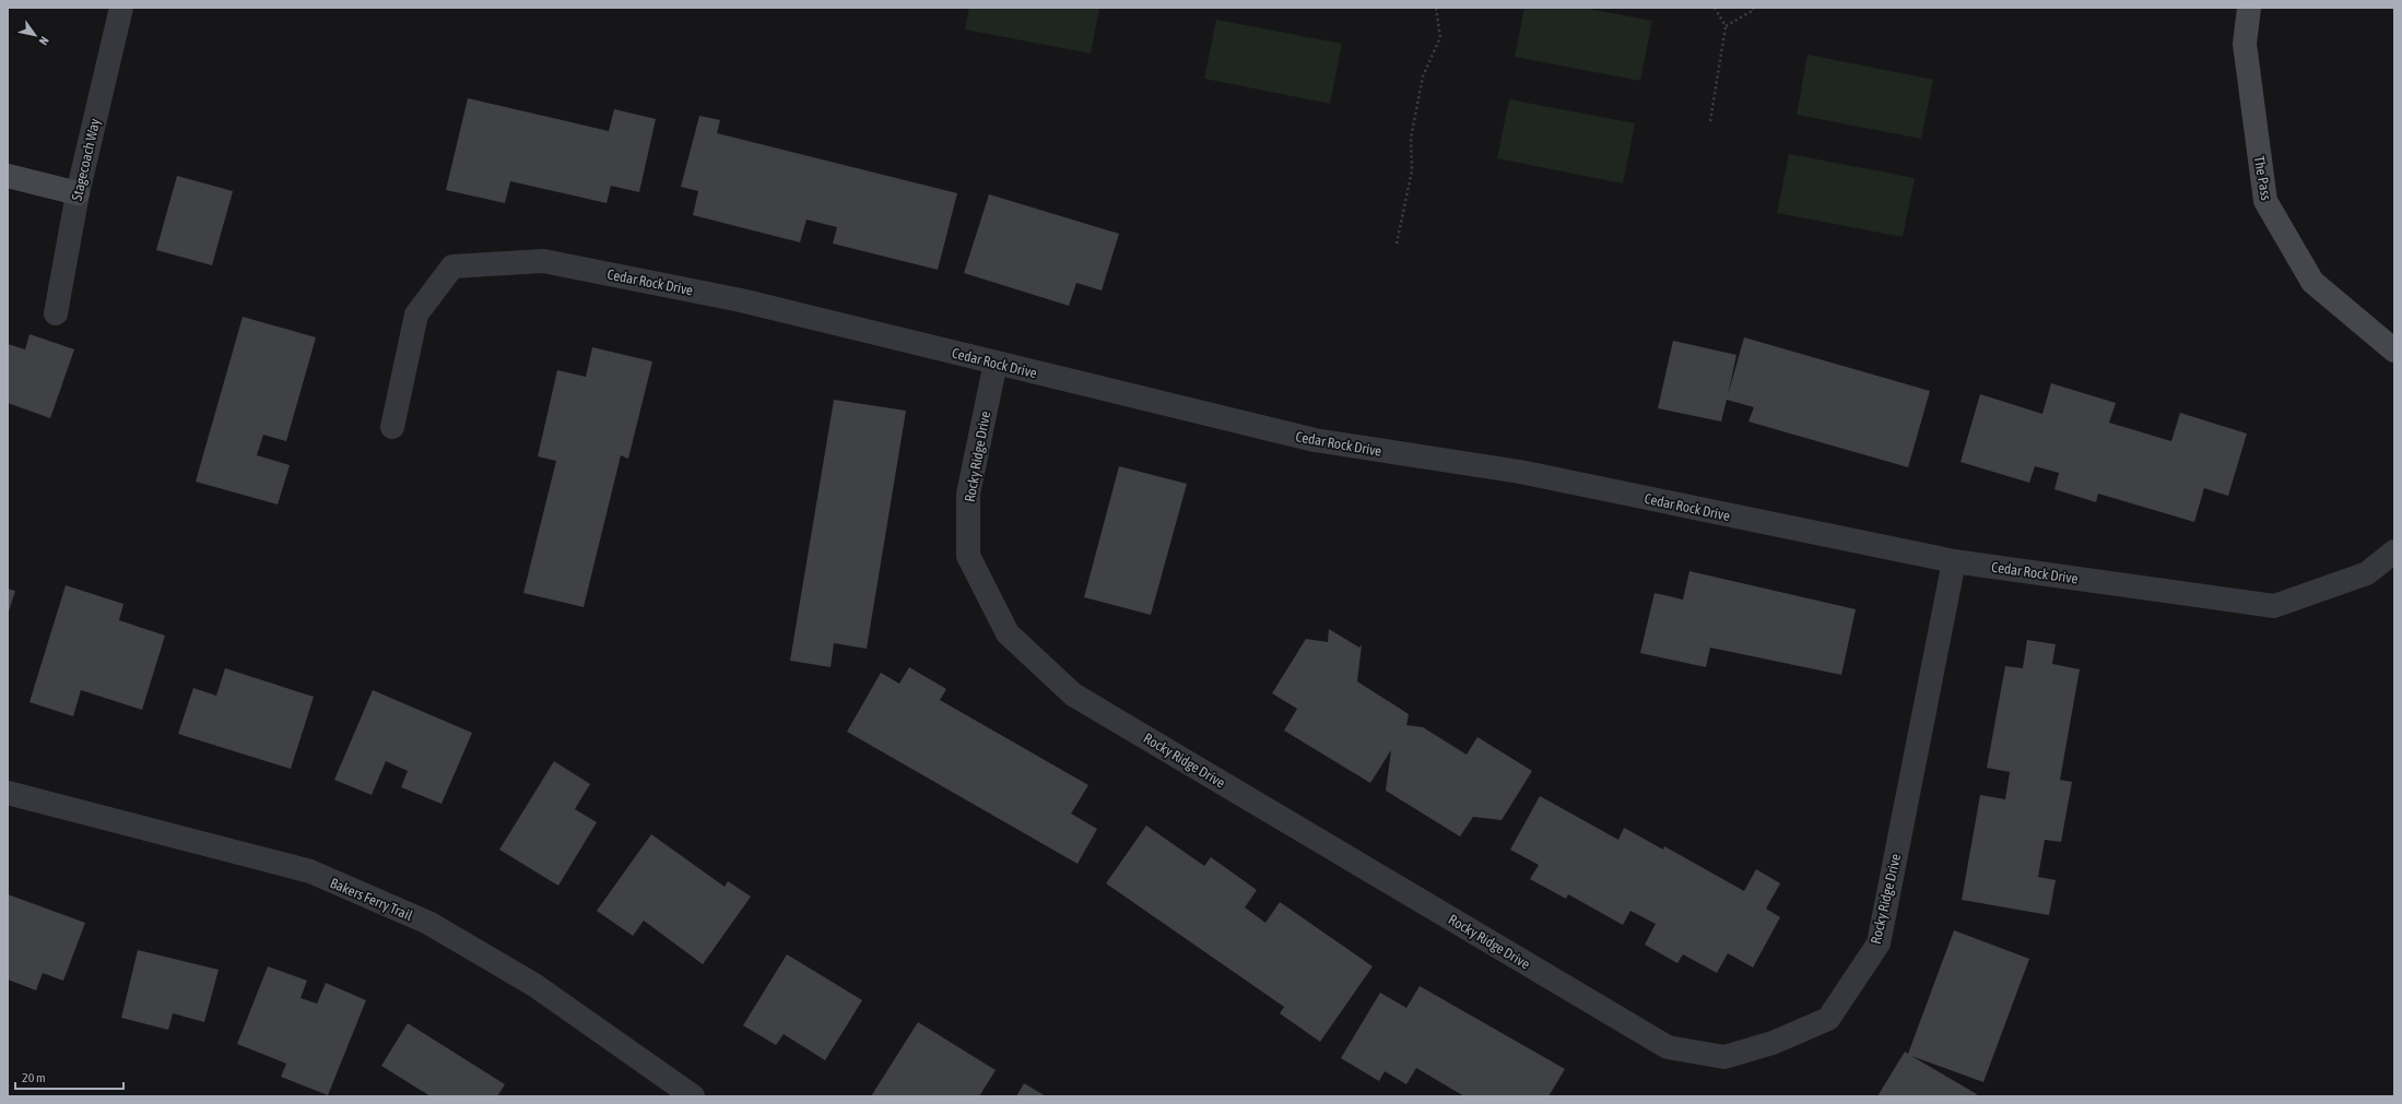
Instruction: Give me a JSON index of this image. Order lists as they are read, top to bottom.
{
  "streets": {
    "street": [
      "Stagecoach Way",
      "The Pass",
      "Cedar Rock Drive",
      "Rocky Ridge Drive",
      "Bakers Ferry Trail"
    ]
  },
  "crossings": [
    ["Cedar Rock Drive", "Rocky Ridge Drive"]
  ],
  "scale_bar": "20 m",
  "north": "bottom right"
}
